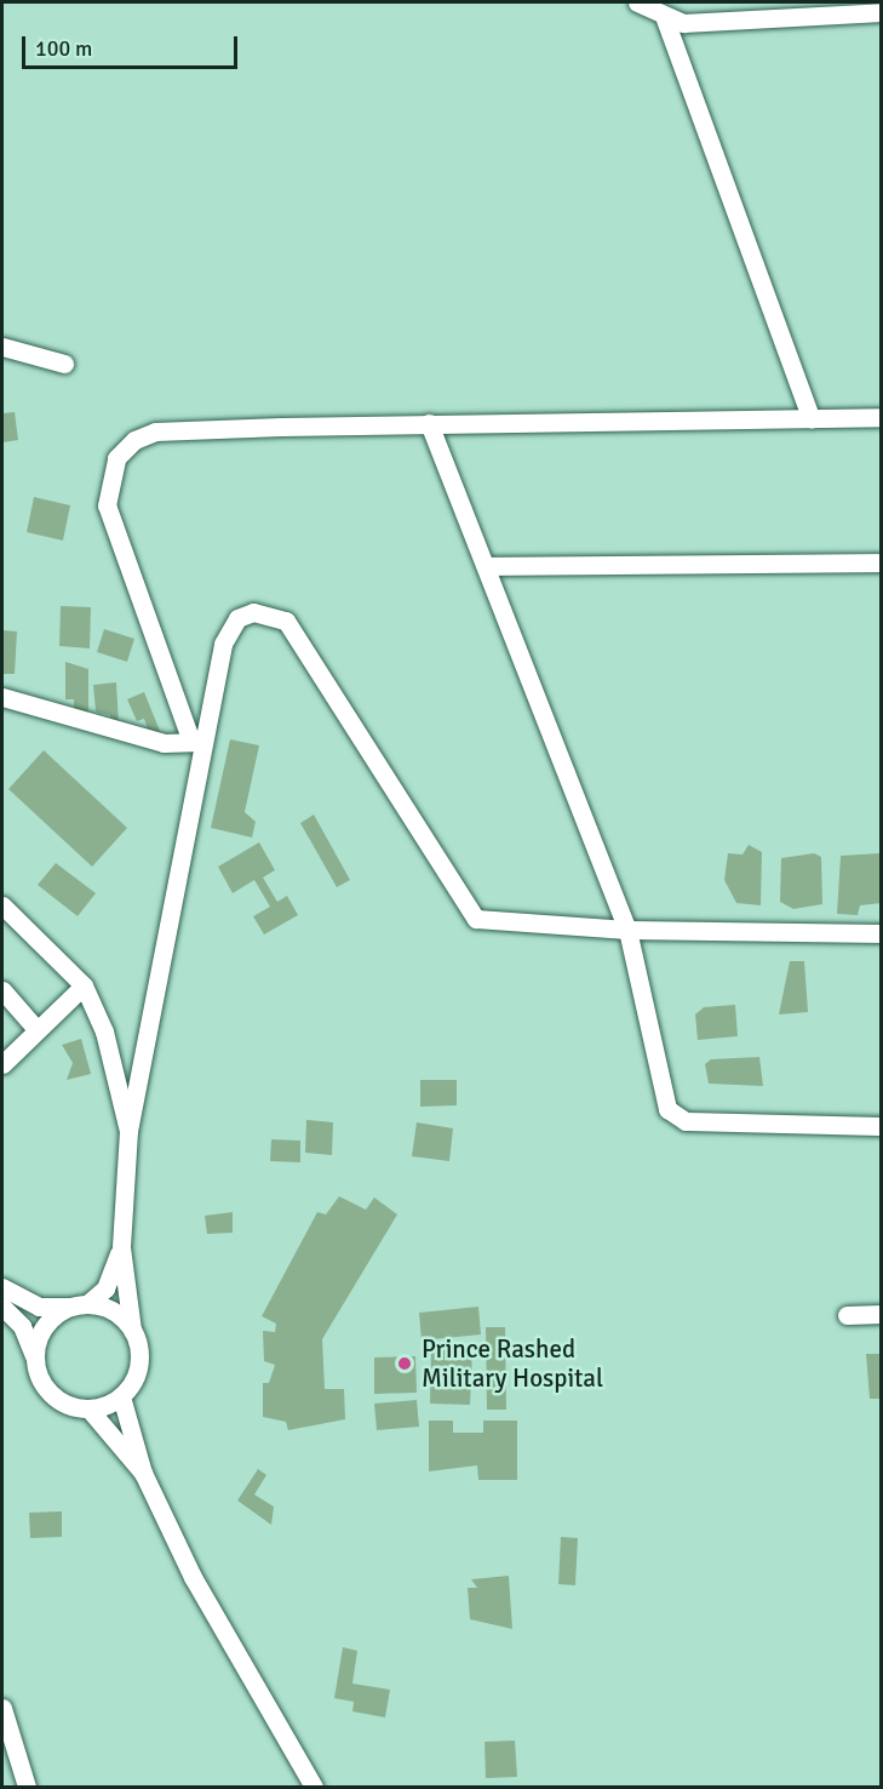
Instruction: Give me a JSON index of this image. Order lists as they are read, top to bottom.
{
  "places": ["Prince Rashed Military Hospital"],
  "scale_bar": "100 m"
}
